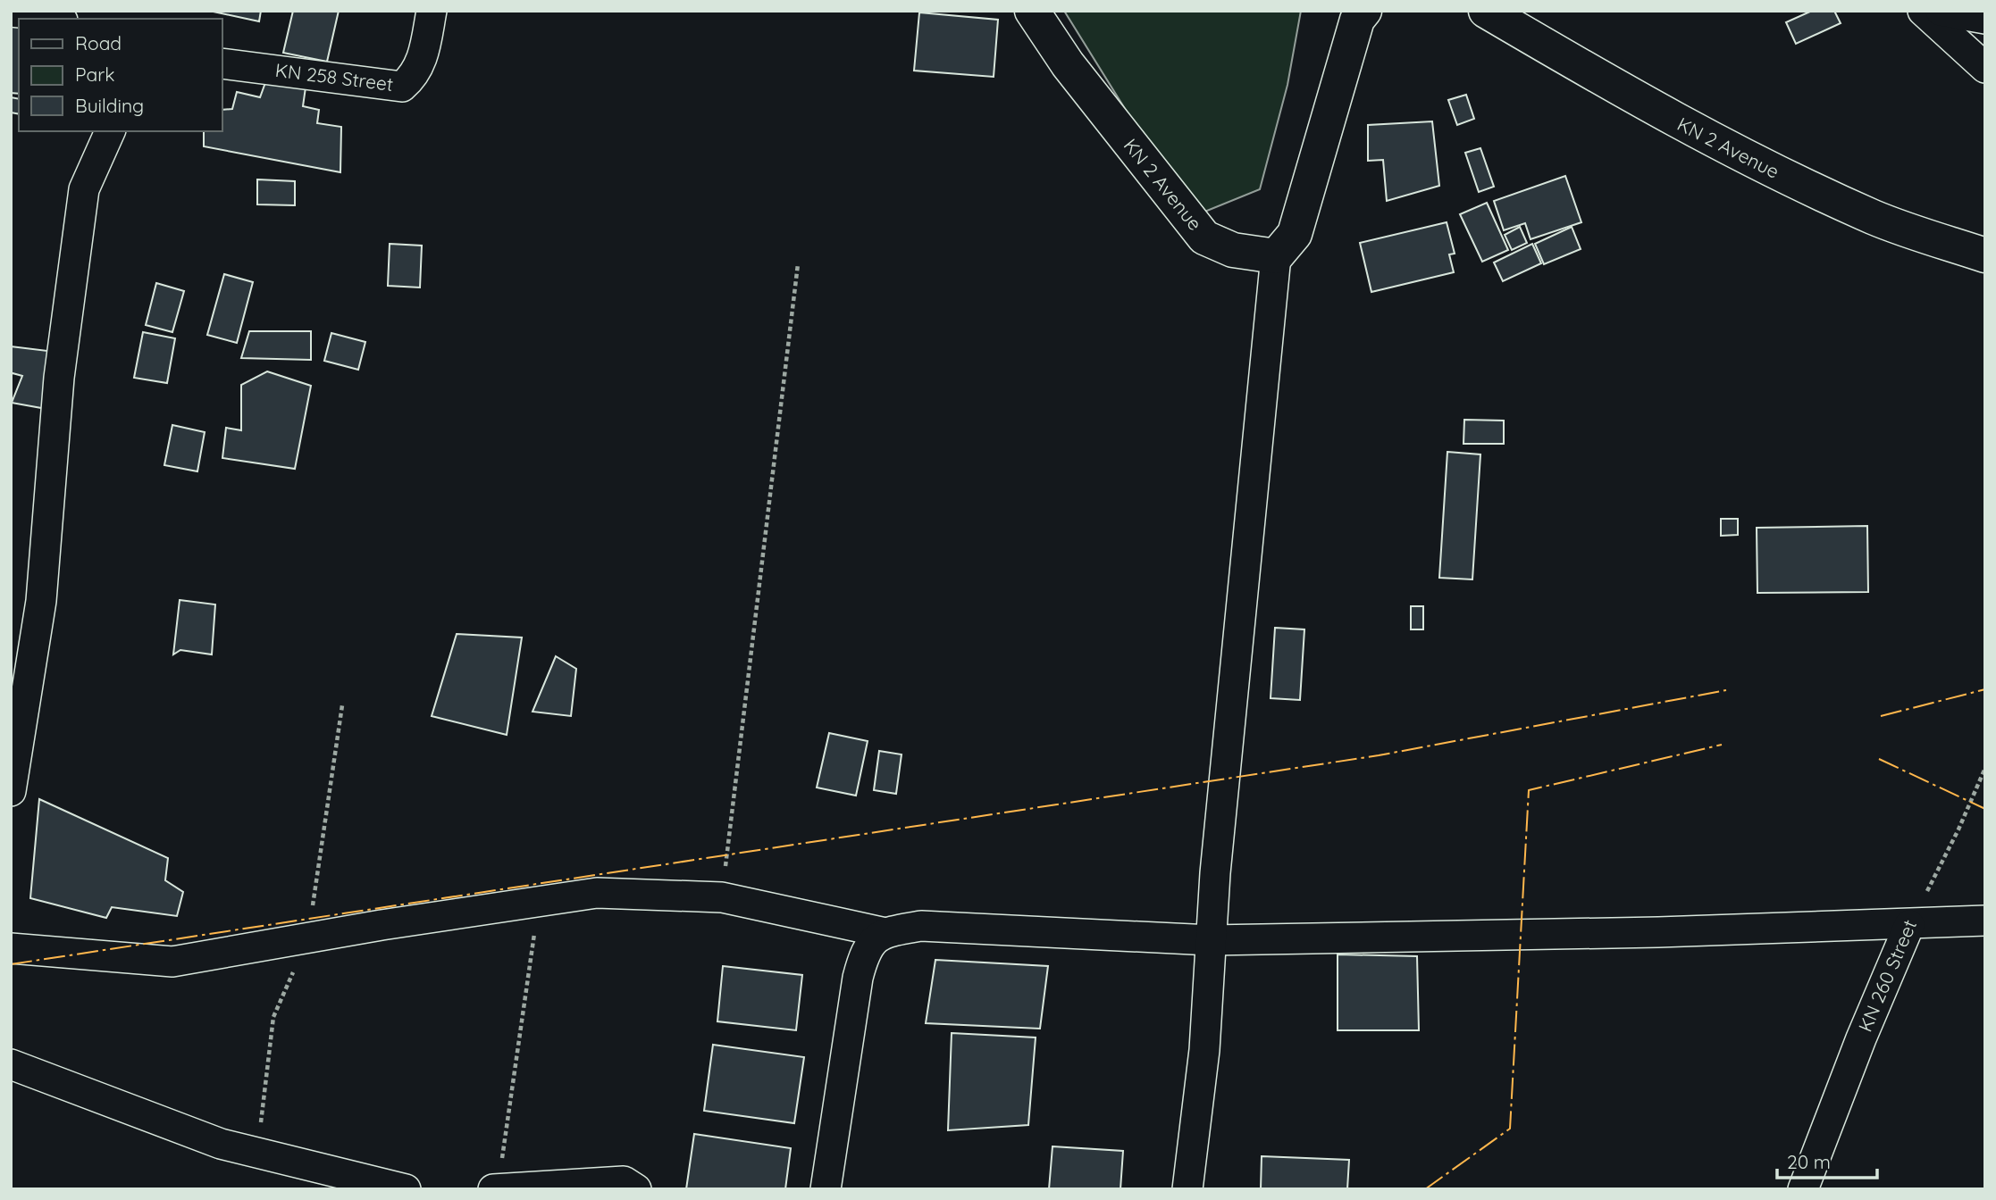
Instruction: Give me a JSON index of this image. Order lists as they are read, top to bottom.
{
  "streets": {
    "main road": ["KN 2 Avenue"],
    "street": ["KN 258 Street", "KN 260 Street"]
  },
  "legend": ["Road", "Park", "Building"],
  "scale_bar": "20 m"
}
